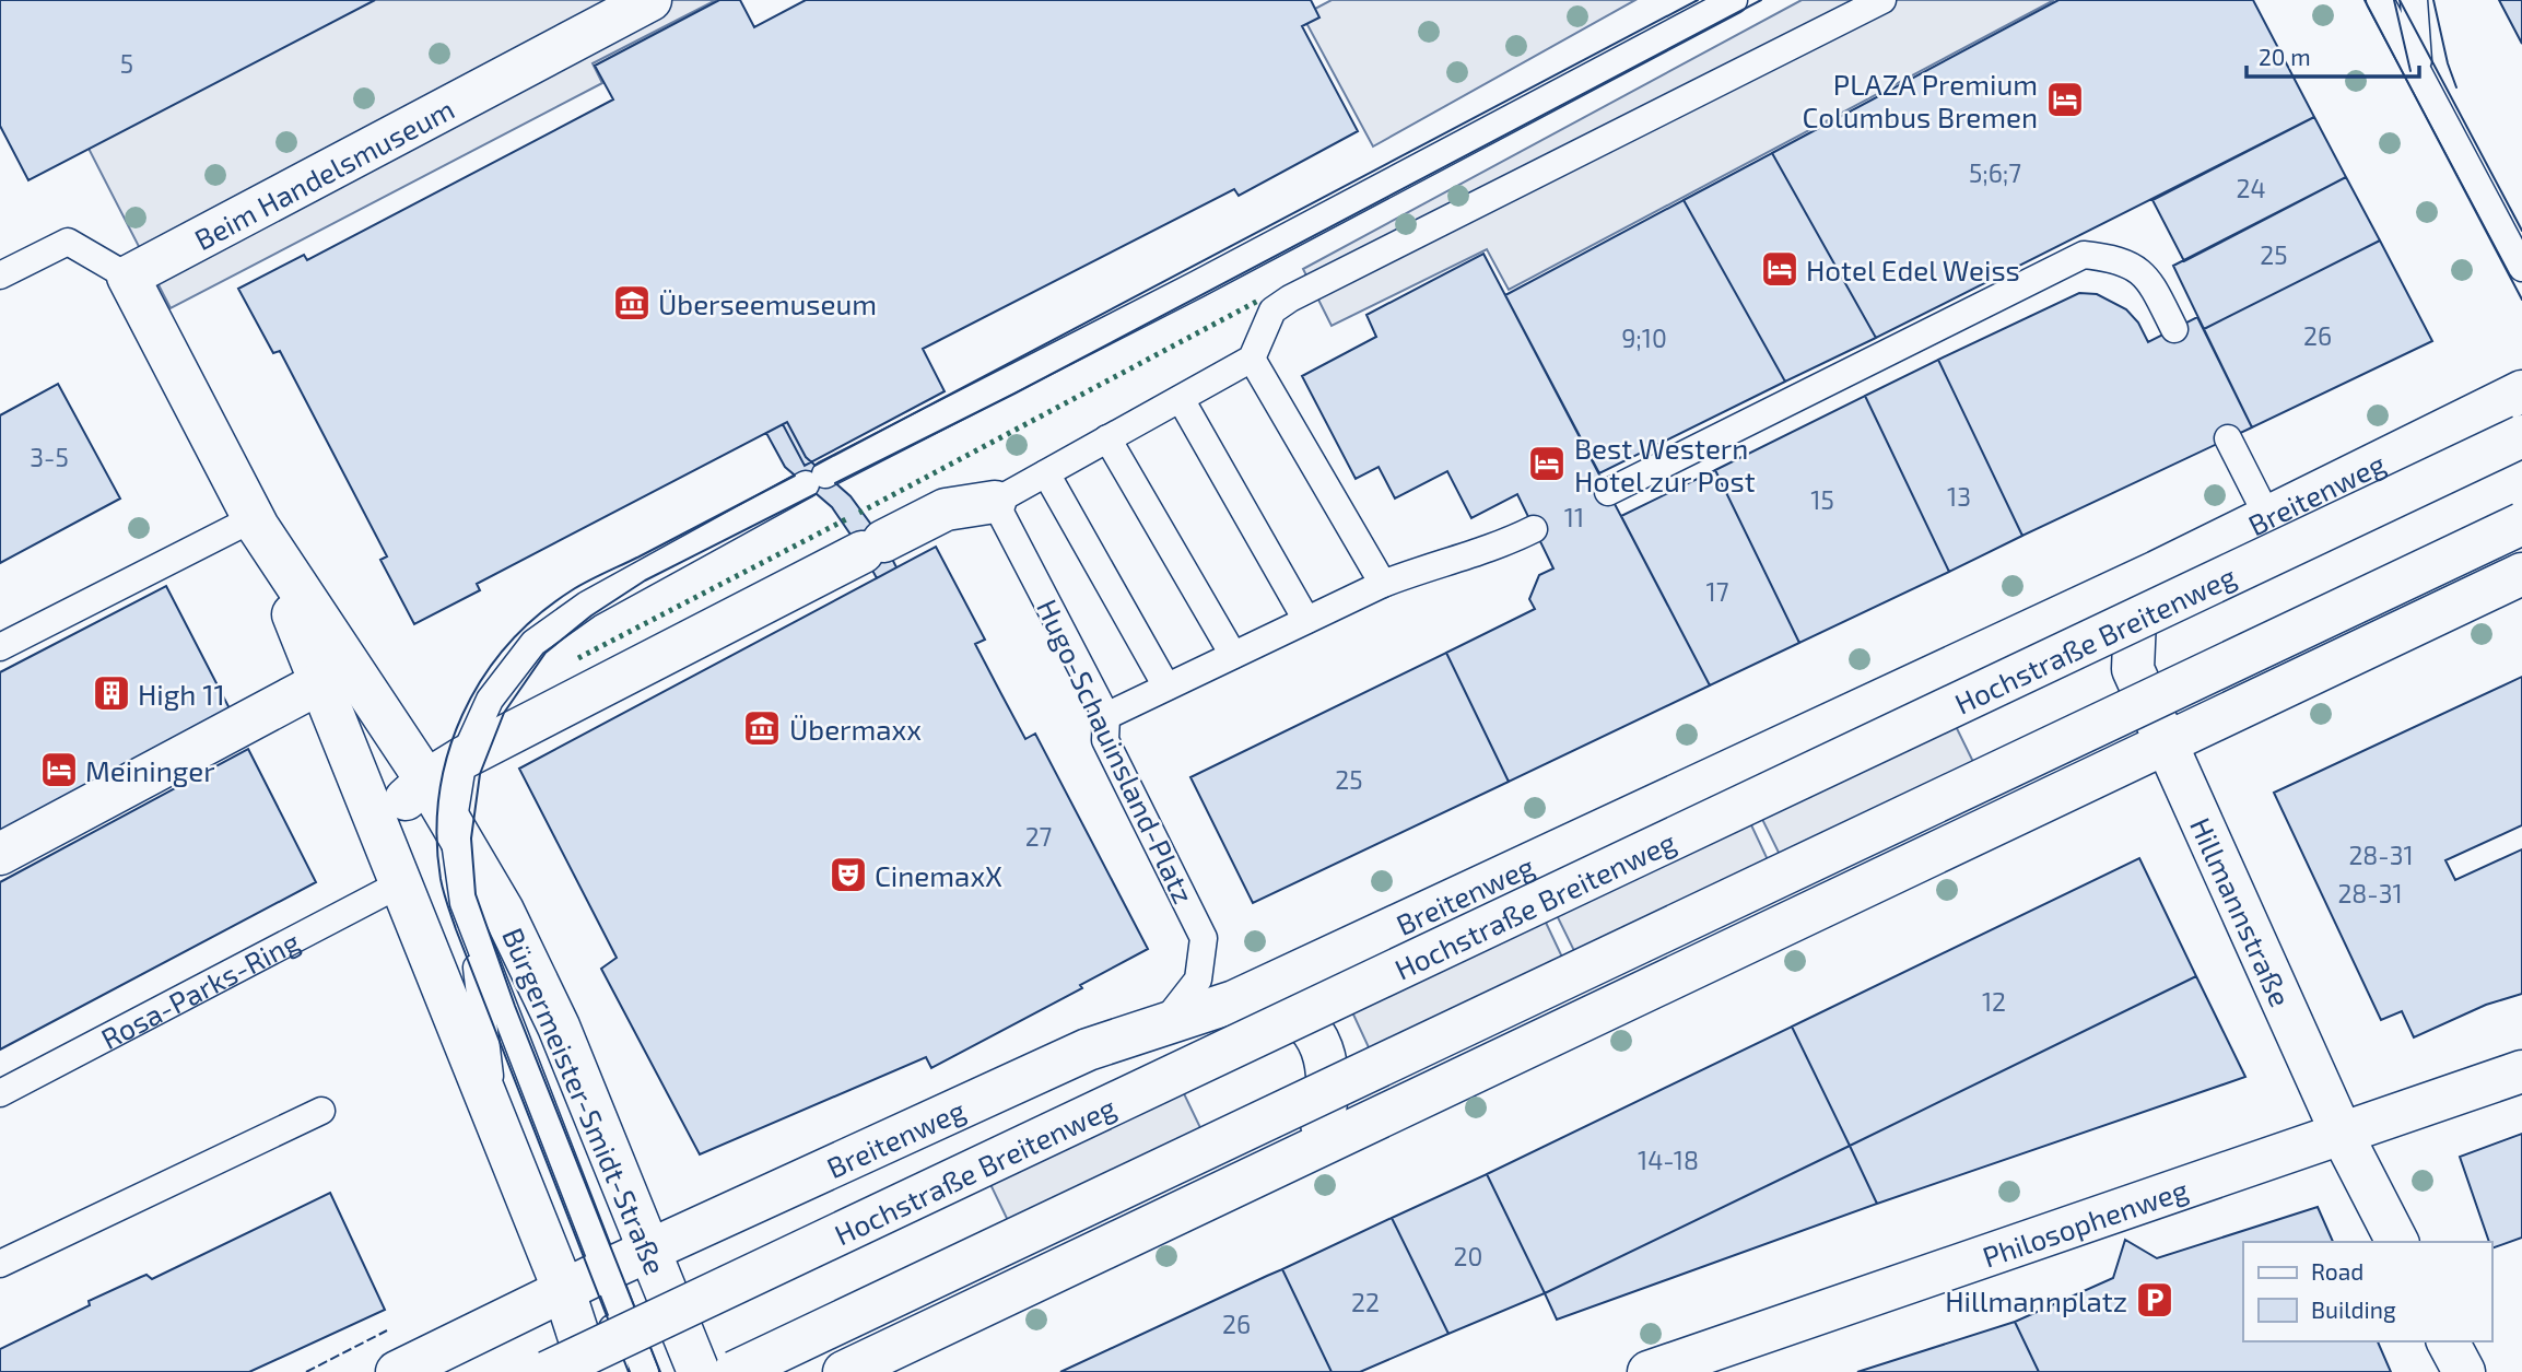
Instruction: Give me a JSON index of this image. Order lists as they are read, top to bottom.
{
  "streets": {
    "main road": [
      "Beim Handelsmuseum",
      "Breitenweg",
      "Hochstraße Breitenweg",
      "Hillmannstraße",
      "Bürgermeister-Smidt-Straße",
      "Philosophenweg"
    ],
    "lane": ["Hugo-Schauinsland-Platz", "Rosa-Parks-Ring"]
  },
  "crossings": [
    ["Beim Handelsmuseum", "Bürgermeister-Smidt-Straße"],
    ["Breitenweg", "Hugo-Schauinsland-Platz"],
    ["Breitenweg", "Hillmannstraße"],
    ["Breitenweg", "Bürgermeister-Smidt-Straße"],
    ["Hillmannstraße", "Philosophenweg"],
    ["Rosa-Parks-Ring", "Bürgermeister-Smidt-Straße"]
  ],
  "places": {
    "hotel": [
      "PLAZA Premium Columbus Bremen",
      "Hotel Edel Weiss",
      "Best Western Hotel zur Post",
      "Meininger"
    ],
    "museum": ["Überseemuseum", "Übermaxx"],
    "building": ["High 11"],
    "theatre": ["CinemaxX"],
    "parking": ["Hillmannplatz"]
  },
  "house_numbers": [
    "5",
    "5;6;7",
    "24",
    "25",
    "26",
    "9;10",
    "3-5",
    "13",
    "15",
    "11",
    "17",
    "25",
    "27",
    "28-31",
    "28-31",
    "12",
    "14-18",
    "20",
    "22",
    "26"
  ],
  "legend": ["Road", "Building"],
  "scale_bar": "20 m"
}
